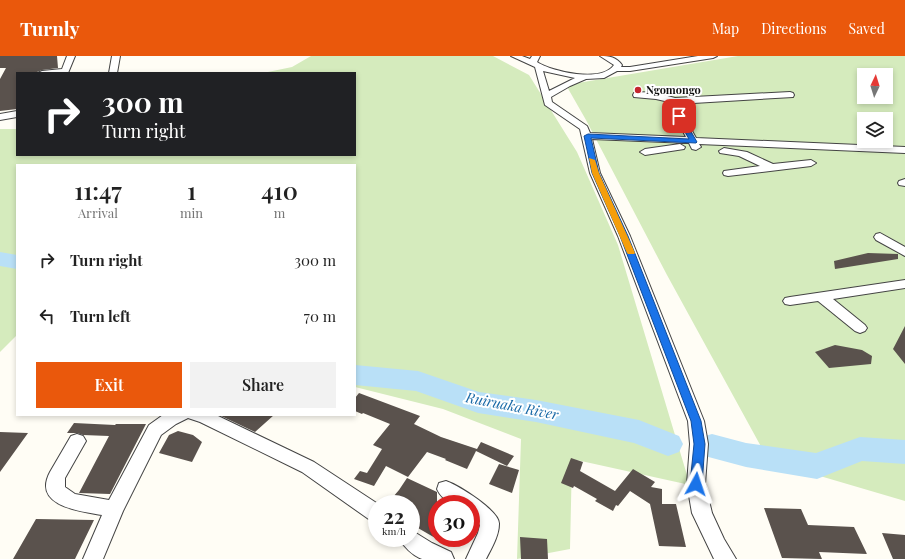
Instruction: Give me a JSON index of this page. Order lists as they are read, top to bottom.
{
  "water": ["Ruiruaka River"],
  "places": ["Ngomongo"],
  "north": "top",
  "page": {
    "header": "Turnly",
    "nav": ["Map", "Directions", "Saved"],
    "turn": ["300 m", "Turn right"],
    "eta": [
      "11:47",
      "Arrival",
      "1",
      "min",
      "410",
      "m"
    ],
    "list": [
      {
        "name": "Turn right",
        "value": "300 m"
      },
      {
        "name": "Turn left",
        "value": "70 m"
      }
    ],
    "buttons": ["Exit", "Share"],
    "speed": "22 km/h",
    "limit": "30"
  }
}
